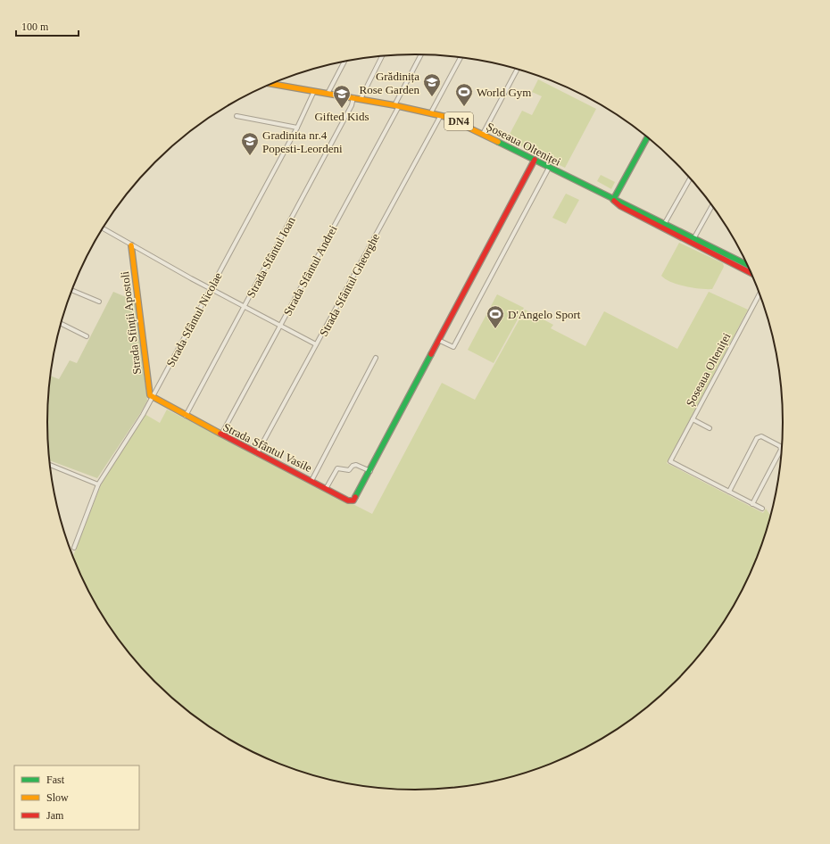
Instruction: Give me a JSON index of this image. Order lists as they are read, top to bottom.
{
  "streets": {
    "street": [
      "DN4",
      "Șoseaua Olteniței",
      "Strada Sfântul Ioan",
      "Strada Sfântul Andrei",
      "Strada Sfântul Gheorghe",
      "Strada Sfântul Nicolae",
      "Strada Sfinții Apostoli",
      "Strada Sfântul Vasile"
    ]
  },
  "crossings": [
    ["Șoseaua Olteniței", "Strada Sfântul Ioan"],
    ["Șoseaua Olteniței", "Strada Sfântul Andrei"],
    ["Șoseaua Olteniței", "Strada Sfântul Gheorghe"],
    ["Șoseaua Olteniței", "Strada Sfântul Nicolae"],
    ["Strada Sfântul Ioan", "Strada Sfântul Vasile"],
    ["Strada Sfântul Andrei", "Strada Sfântul Vasile"],
    ["Strada Sfântul Gheorghe", "Strada Sfântul Vasile"],
    ["Strada Sfântul Nicolae", "Strada Sfinții Apostoli"],
    ["Strada Sfântul Nicolae", "Strada Sfântul Vasile"],
    ["Strada Sfinții Apostoli", "Strada Sfântul Vasile"]
  ],
  "places": {
    "school or university": ["Grădinița Rose Garden", "Gifted Kids", "Gradinita nr.4 Popesti-Leordeni"],
    "sports": ["World Gym", "D'Angelo Sport"]
  },
  "legend": ["Fast", "Slow", "Jam"],
  "scale_bar": "100 m"
}
